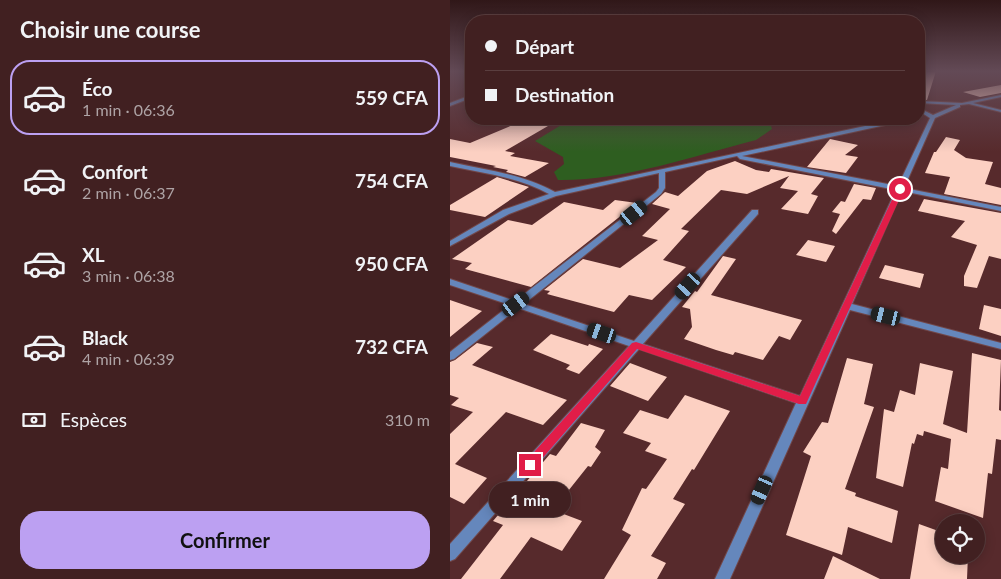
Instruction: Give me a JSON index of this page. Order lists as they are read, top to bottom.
{
  "page": {
    "heading": "Choisir une course",
    "banner": ["Départ", "Destination"],
    "list": [
      {
        "name": "Éco",
        "note": "1 min · 06:36",
        "value": "559 CFA"
      },
      {
        "name": "Confort",
        "note": "2 min · 06:37",
        "value": "754 CFA"
      },
      {
        "name": "XL",
        "note": "3 min · 06:38",
        "value": "950 CFA"
      },
      {
        "name": "Black",
        "note": "4 min · 06:39",
        "value": "732 CFA"
      }
    ],
    "pay": ["Espèces", "310 m"],
    "bubble": "1 min",
    "buttons": "Confirmer"
  }
}
